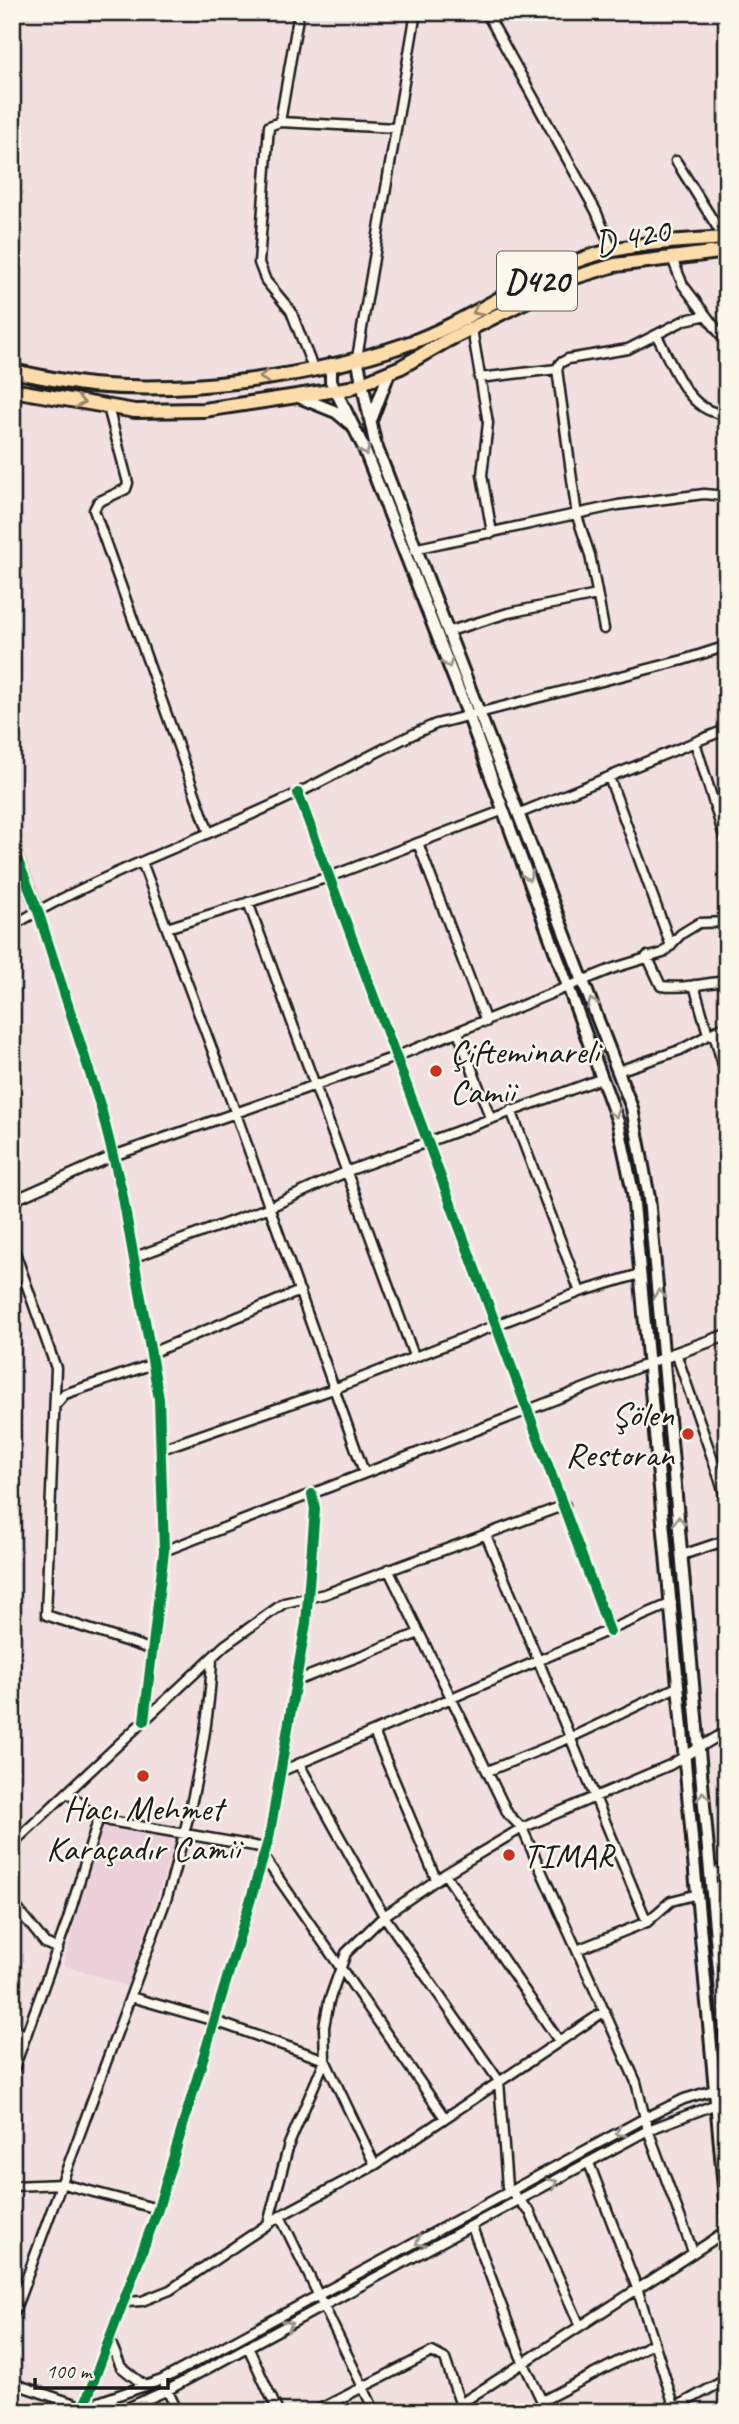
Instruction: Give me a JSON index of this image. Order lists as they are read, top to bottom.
{
  "streets": {
    "highway": ["D 420", "D420"]
  },
  "crossings": [
    ["D 420", "D420"]
  ],
  "places": [
    "Çifteminareli Camii",
    "Şölen Restoran",
    "Hacı Mehmet Karaçadır Camii",
    "TIMAR"
  ],
  "scale_bar": "100 m"
}
